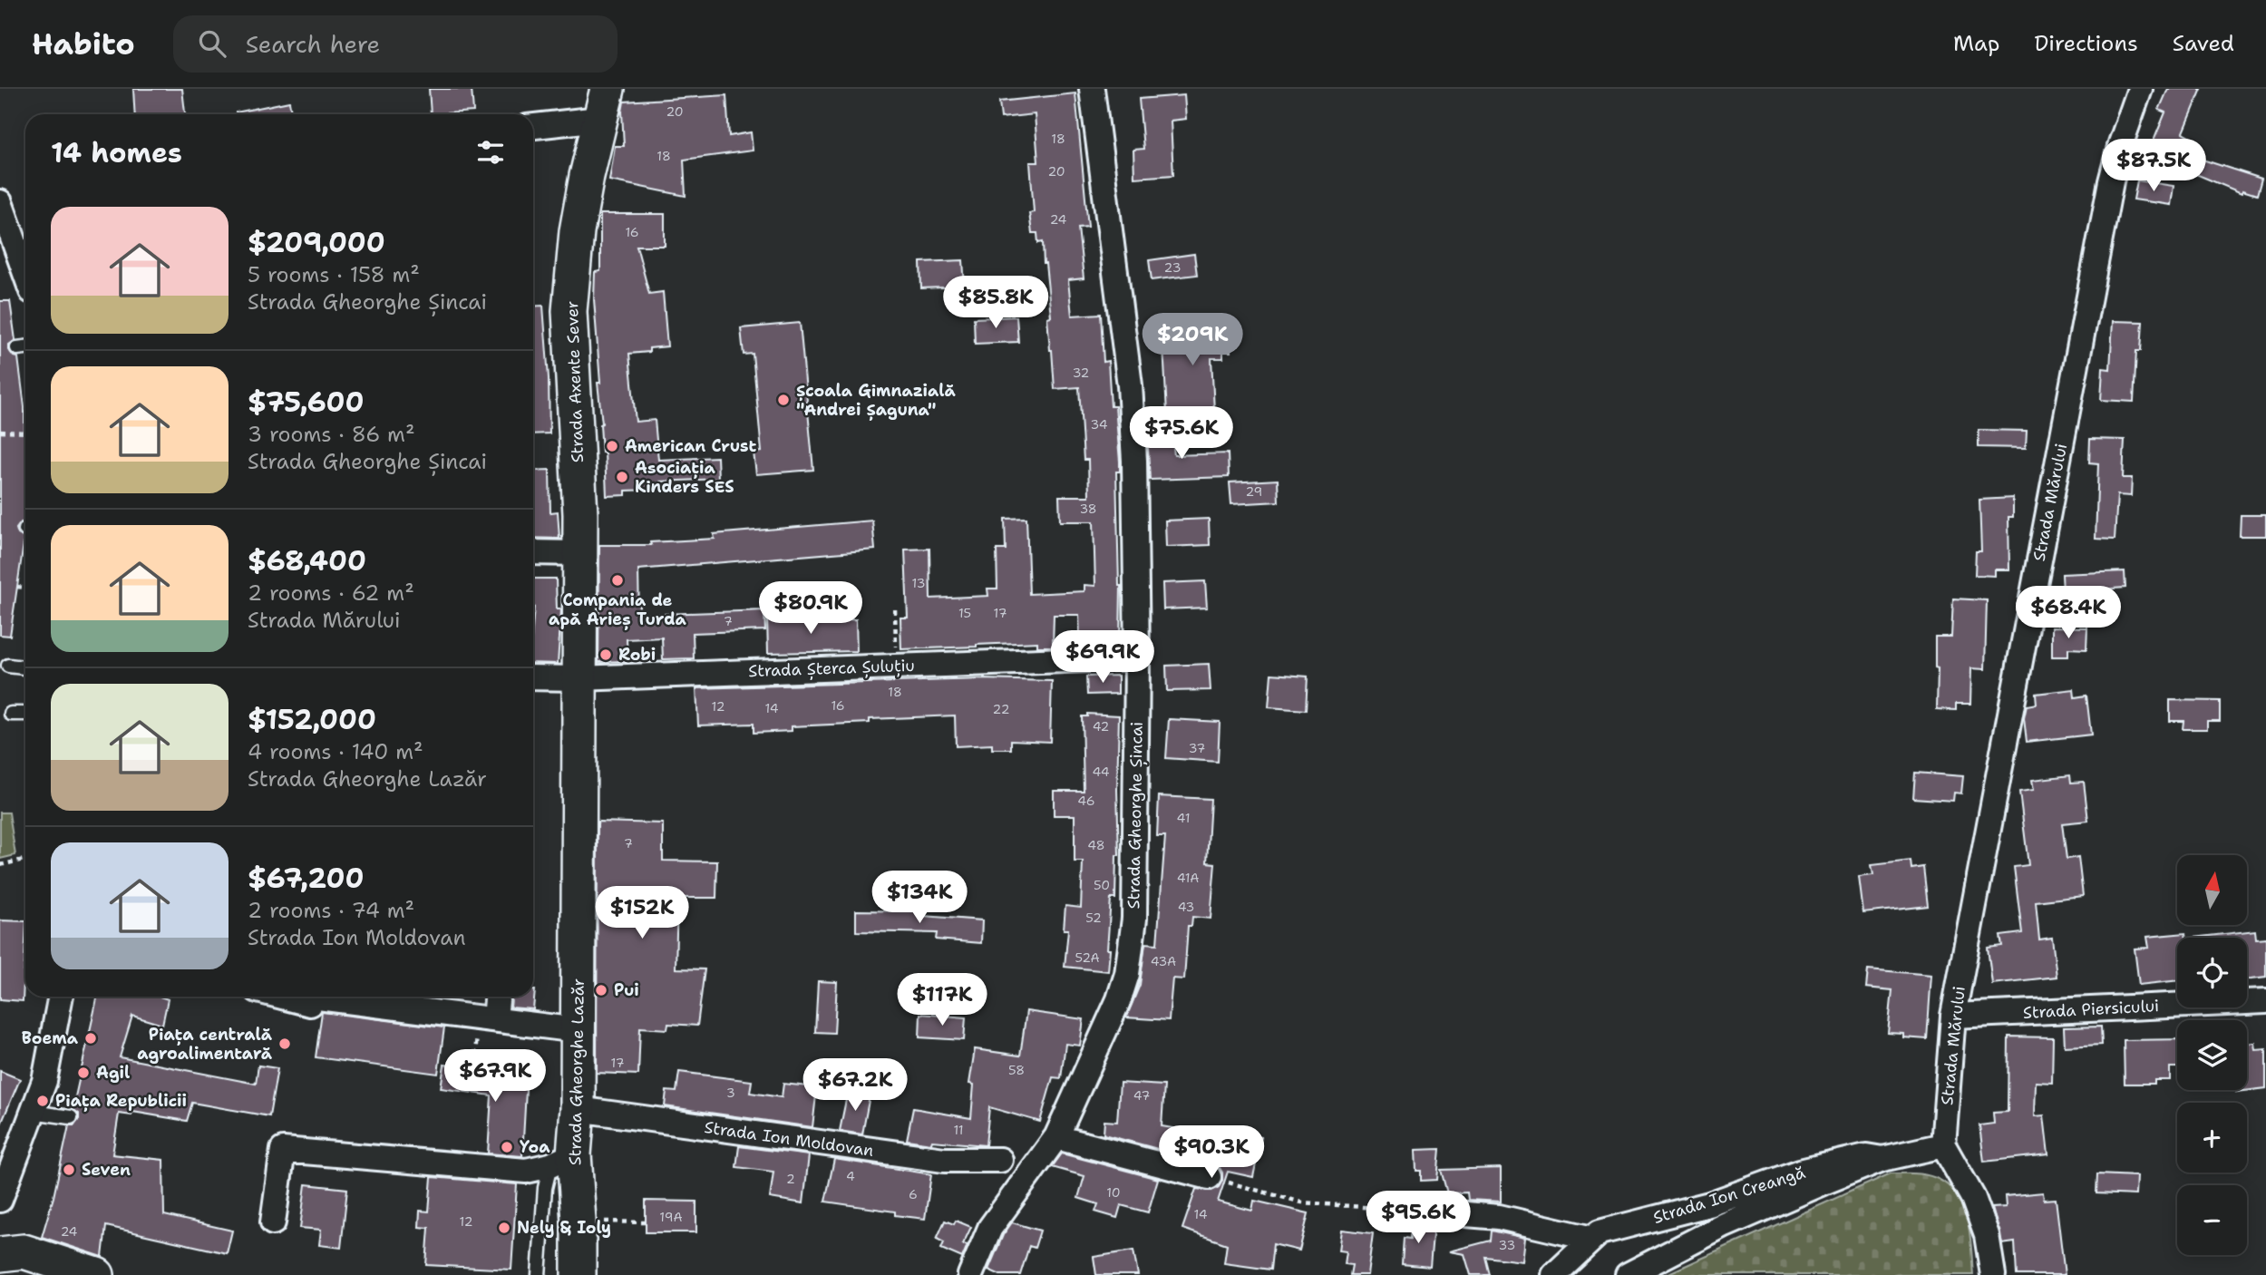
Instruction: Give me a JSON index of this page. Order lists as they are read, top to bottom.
{
  "streets": {
    "main road": ["Strada Axente Sever", "Strada Gheorghe Lazăr"],
    "street": [
      "Strada Mărului",
      "Strada Șterca Șuluțiu",
      "Strada Gheorghe Șincai",
      "Strada Piersicului",
      "Strada Ion Moldovan",
      "Strada Ion Creangă"
    ]
  },
  "crossings": [
    ["Strada Axente Sever", "Strada Șterca Șuluțiu"],
    ["Strada Axente Sever", "Strada Gheorghe Lazăr"],
    ["Strada Mărului", "Strada Piersicului"],
    ["Strada Șterca Șuluțiu", "Strada Gheorghe Șincai"],
    ["Strada Șterca Șuluțiu", "Strada Gheorghe Lazăr"],
    ["Strada Gheorghe Lazăr", "Strada Ion Moldovan"]
  ],
  "places": [
    "Școala Gimnazială \"Andrei Șaguna\"",
    "American Crust",
    "Asociația Kinders SES",
    "Compania de apă Arieș Turda",
    "Robi",
    "Pui",
    "Boema",
    "Piața centrală agroalimentară",
    "Agil",
    "Piața Republicii",
    "Yoa",
    "Seven",
    "Nely & Ioly"
  ],
  "house_numbers": [
    "20",
    "18",
    "18",
    "20",
    "24",
    "16",
    "23",
    "32",
    "34",
    "29",
    "38",
    "13",
    "15",
    "17",
    "7",
    "18",
    "16",
    "12",
    "14",
    "22",
    "42",
    "37",
    "44",
    "46",
    "41",
    "7",
    "48",
    "41A",
    "50",
    "43",
    "52",
    "52A",
    "43A",
    "17",
    "58",
    "3",
    "47",
    "11",
    "4",
    "2",
    "10",
    "6",
    "14",
    "19A",
    "12",
    "24",
    "33"
  ],
  "north": "top",
  "page": {
    "header": "Habito",
    "search": "Search here",
    "nav": ["Map", "Directions", "Saved"],
    "heading": "14 homes",
    "price": [
      "$87.5K",
      "$85.8K",
      "$209K",
      "$75.6K",
      "$80.9K",
      "$68.4K",
      "$69.9K",
      "$134K",
      "$152K",
      "$117K",
      "$67.9K",
      "$67.2K",
      "$90.3K",
      "$95.6K"
    ],
    "list": [
      {
        "name": "$209,000",
        "note": "5 rooms · 158 m² · Strada Gheorghe Șincai"
      },
      {
        "name": "$75,600",
        "note": "3 rooms · 86 m² · Strada Gheorghe Șincai"
      },
      {
        "name": "$68,400",
        "note": "2 rooms · 62 m² · Strada Mărului"
      },
      {
        "name": "$152,000",
        "note": "4 rooms · 140 m² · Strada Gheorghe Lazăr"
      },
      {
        "name": "$67,200",
        "note": "2 rooms · 74 m² · Strada Ion Moldovan"
      }
    ],
    "map_buttons": ["+", "−"]
  }
}
